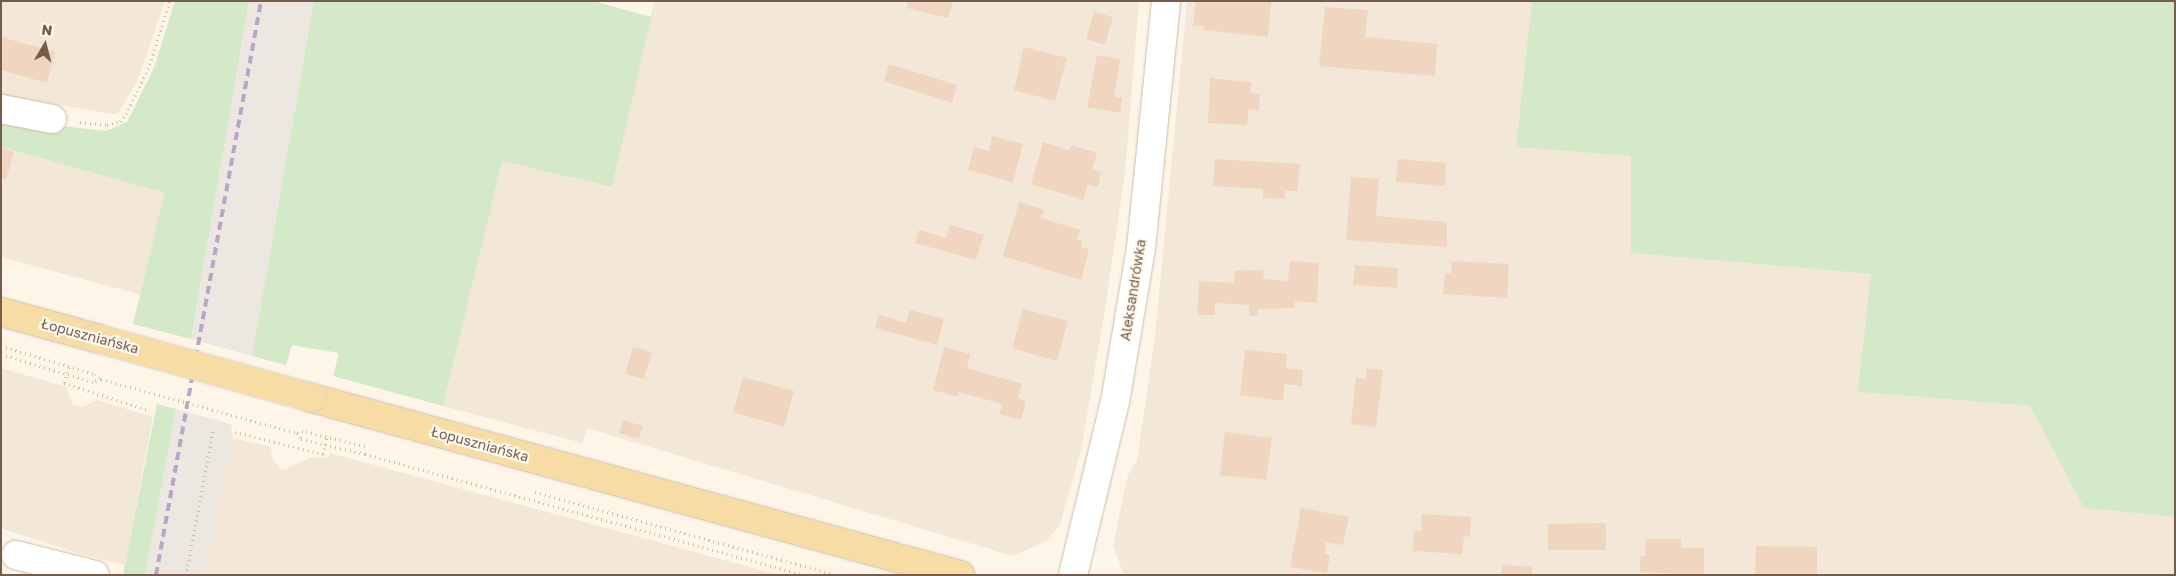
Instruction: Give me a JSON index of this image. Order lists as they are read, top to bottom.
{
  "streets": {
    "main road": ["Łopuszniańska"],
    "street": ["Aleksandrówka"]
  },
  "north": "top"
}
